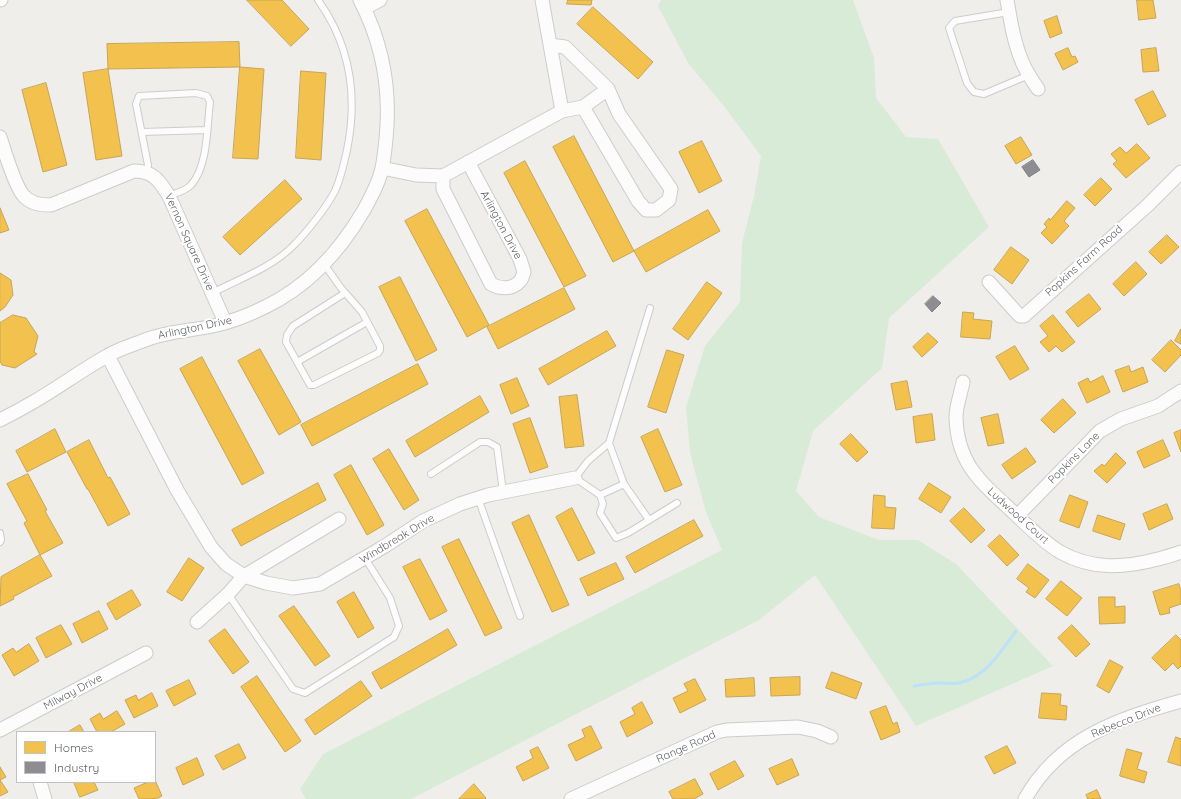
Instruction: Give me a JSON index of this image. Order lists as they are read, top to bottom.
{
  "streets": {
    "street": [
      "Arlington Drive",
      "Vernon Square Drive",
      "Popkins Farm Road",
      "Popkins Lane",
      "Ludwood Court",
      "Windbreak Drive",
      "Milway Drive",
      "Rebecca Drive",
      "Range Road"
    ]
  },
  "crossings": [
    ["Arlington Drive", "Vernon Square Drive"],
    ["Arlington Drive", "Windbreak Drive"],
    ["Popkins Lane", "Ludwood Court"]
  ],
  "legend": ["Homes", "Industry"]
}
